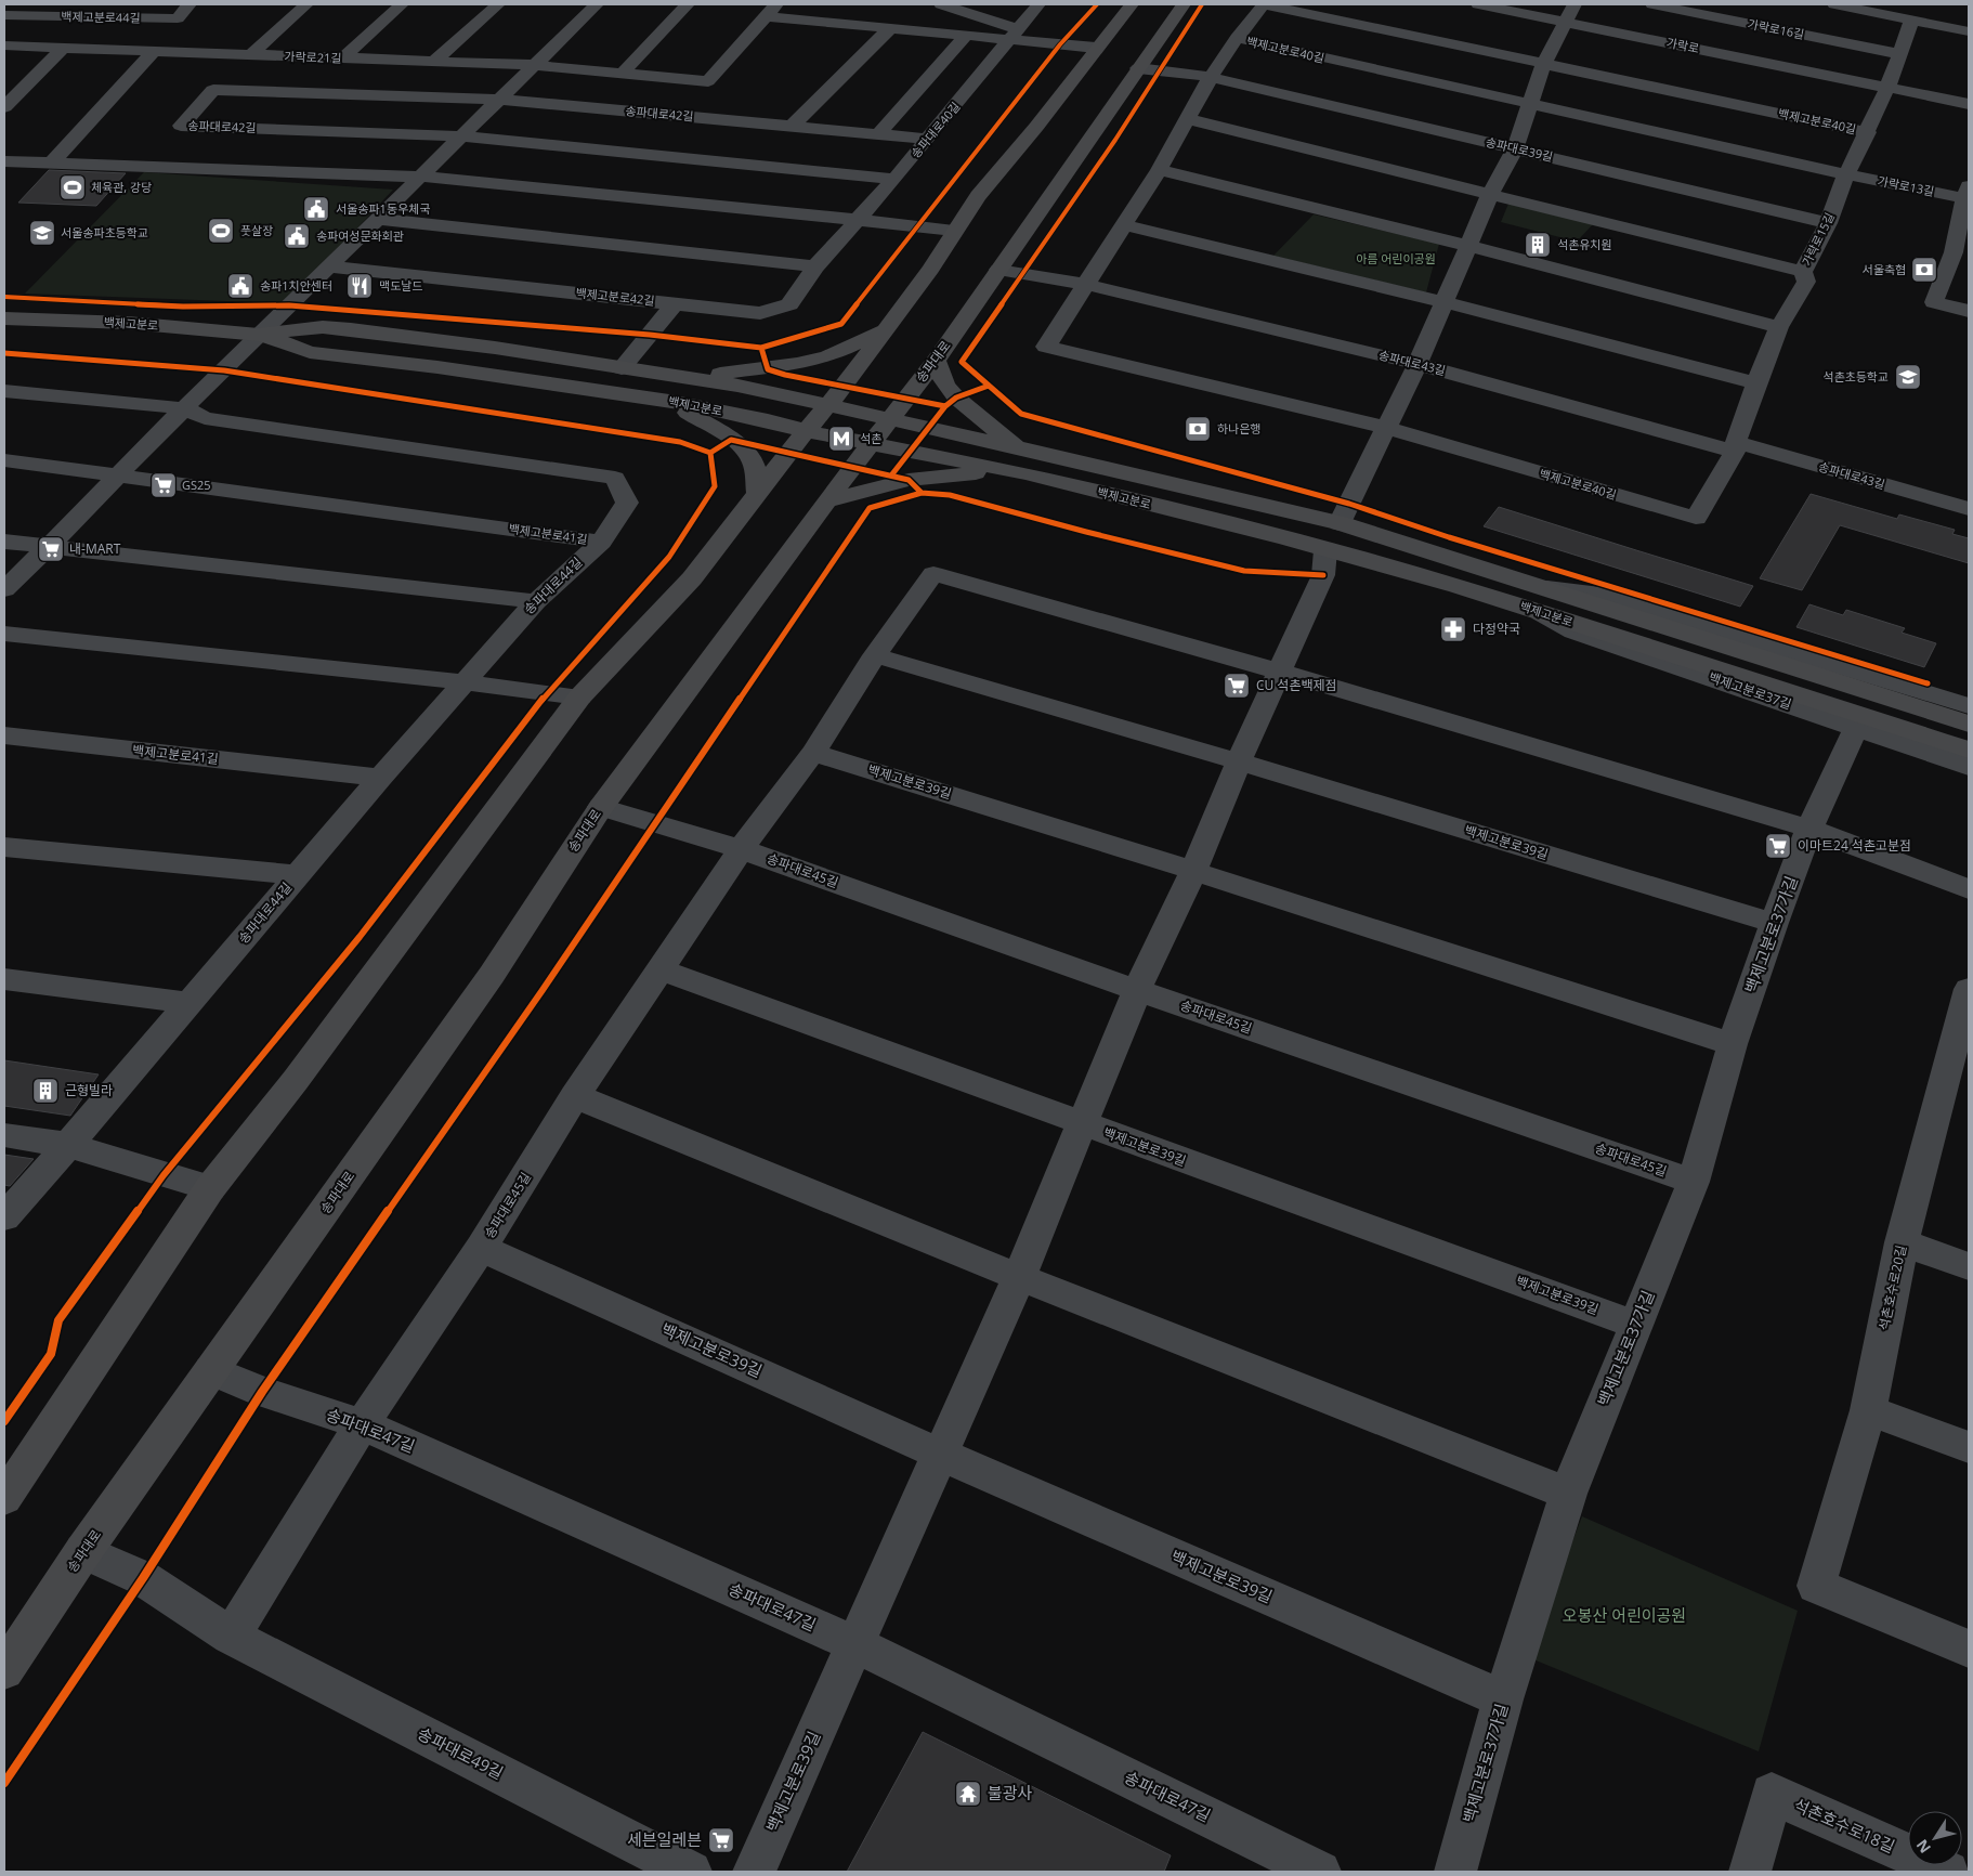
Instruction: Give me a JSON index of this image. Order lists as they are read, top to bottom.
{
  "streets": {
    "main road": ["백제고분로", "송파대로"],
    "street": [
      "백제고분로44길",
      "가락로16길",
      "가락로",
      "백제고분로40길",
      "가락로21길",
      "송파대로42길",
      "송파대로40길",
      "송파대로39길",
      "가락로13길",
      "가락로15길",
      "백제고분로42길",
      "송파대로43길",
      "백제고분로41길",
      "송파대로44길",
      "백제고분로37길",
      "백제고분로39길",
      "송파대로45길",
      "백제고분로37가길",
      "석촌호수로20길",
      "송파대로47길",
      "송파대로49길",
      "석촌호수로18길"
    ]
  },
  "crossings": [
    ["가락로", "가락로15길"],
    ["백제고분로40길", "가락로13길"],
    ["백제고분로40길", "가락로15길"],
    ["백제고분로40길", "송파대로43길"],
    ["송파대로42길", "송파대로40길"],
    ["송파대로40길", "백제고분로42길"],
    ["송파대로39길", "가락로15길"],
    ["송파대로39길", "송파대로"],
    ["가락로13길", "가락로15길"],
    ["가락로15길", "송파대로43길"],
    ["백제고분로", "송파대로"],
    ["백제고분로", "백제고분로37길"],
    ["백제고분로", "백제고분로39길"],
    ["송파대로", "송파대로43길"],
    ["송파대로", "송파대로45길"],
    ["송파대로", "송파대로47길"],
    ["송파대로", "송파대로49길"],
    ["백제고분로41길", "송파대로44길"],
    ["백제고분로37길", "백제고분로37가길"],
    ["백제고분로39길", "송파대로45길"],
    ["백제고분로39길", "백제고분로37가길"],
    ["백제고분로39길", "송파대로47길"],
    ["송파대로45길", "백제고분로37가길"],
    ["송파대로45길", "송파대로47길"]
  ],
  "parks": ["아름 어린이공원", "오봉산 어린이공원"],
  "places": {
    "sports": ["체육관, 강당", "풋살장"],
    "public building": ["서울송파1동우체국", "송파여성문화회관", "송파1치안센터"],
    "school or university": ["서울송파초등학교", "석촌초등학교"],
    "building": ["석촌유치원", "근형빌라"],
    "bank": ["서울축협", "하나은행"],
    "restaurant": ["맥도날드"],
    "metro station": ["석촌"],
    "supermarket": [
      "GS25",
      "내-MART",
      "CU 석촌백제점",
      "이마트24 석촌고분점",
      "세븐일레븐"
    ],
    "pharmacy": ["다정약국"],
    "temple": ["불광사"]
  },
  "north": "bottom left"
}
